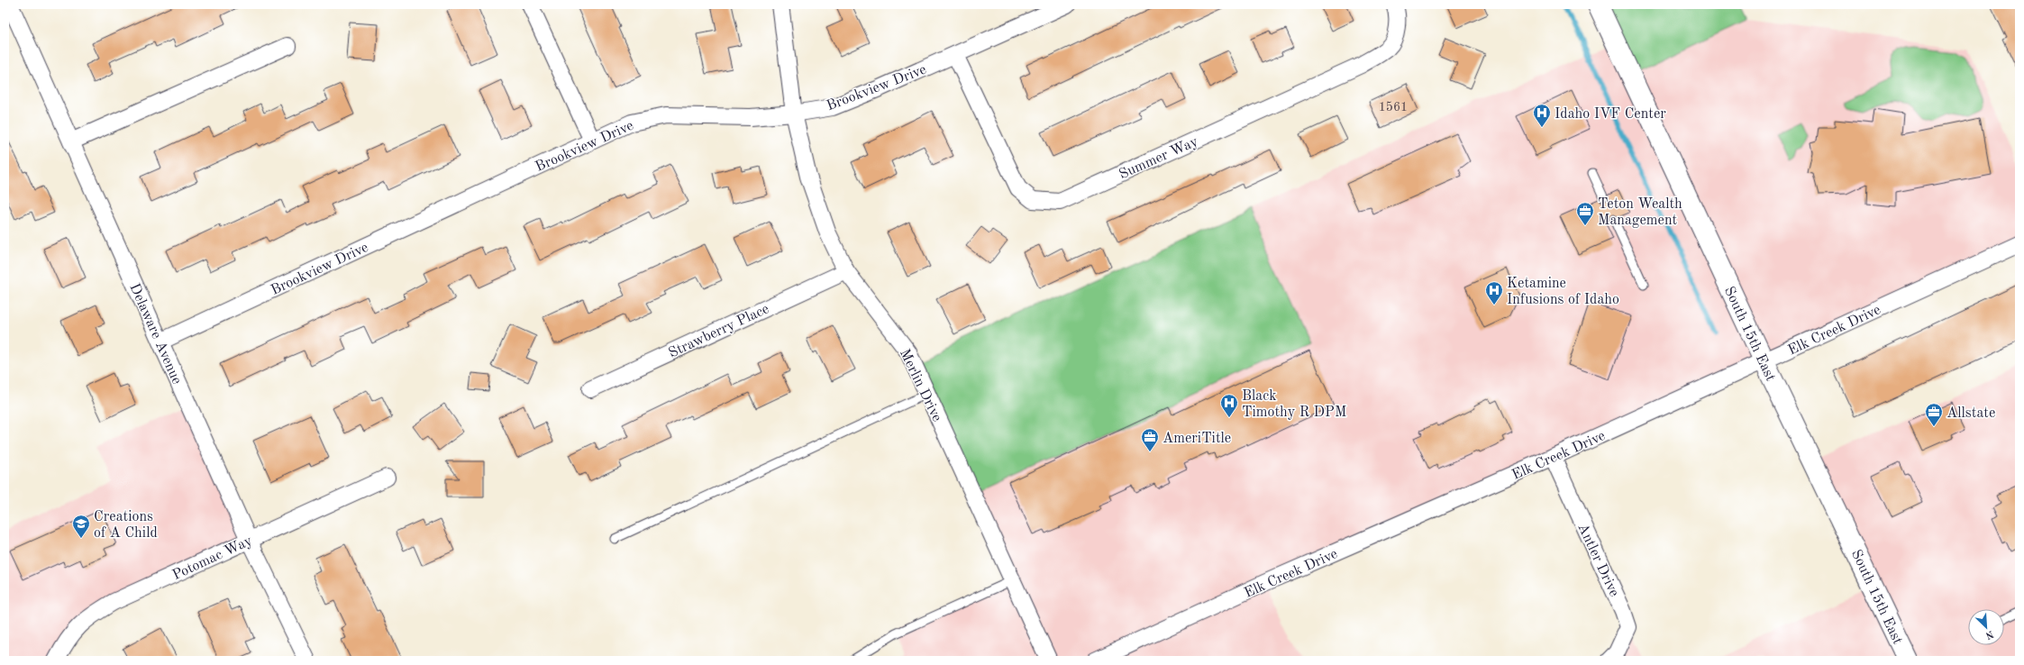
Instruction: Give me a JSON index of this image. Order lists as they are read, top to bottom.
{
  "streets": {
    "main road": ["South 15th East"],
    "street": [
      "Brookview Drive",
      "Summer Way",
      "Elk Creek Drive",
      "Strawberry Place",
      "Delaware Avenue",
      "Merlin Drive",
      "Potomac Way",
      "Antler Drive"
    ]
  },
  "crossings": [
    ["Brookview Drive", "Summer Way"],
    ["Brookview Drive", "Delaware Avenue"],
    ["Brookview Drive", "Merlin Drive"],
    ["Elk Creek Drive", "South 15th East"],
    ["Elk Creek Drive", "Antler Drive"],
    ["Strawberry Place", "Merlin Drive"],
    ["Delaware Avenue", "Potomac Way"]
  ],
  "places": {
    "hospital": ["Idaho IVF Center", "Ketamine Infusions of Idaho", "Black Timothy R DPM"],
    "office": ["Teton Wealth Management", "Allstate", "AmeriTitle"],
    "school or university": ["Creations of A Child"]
  },
  "house_numbers": ["1561"],
  "north": "bottom right"
}
